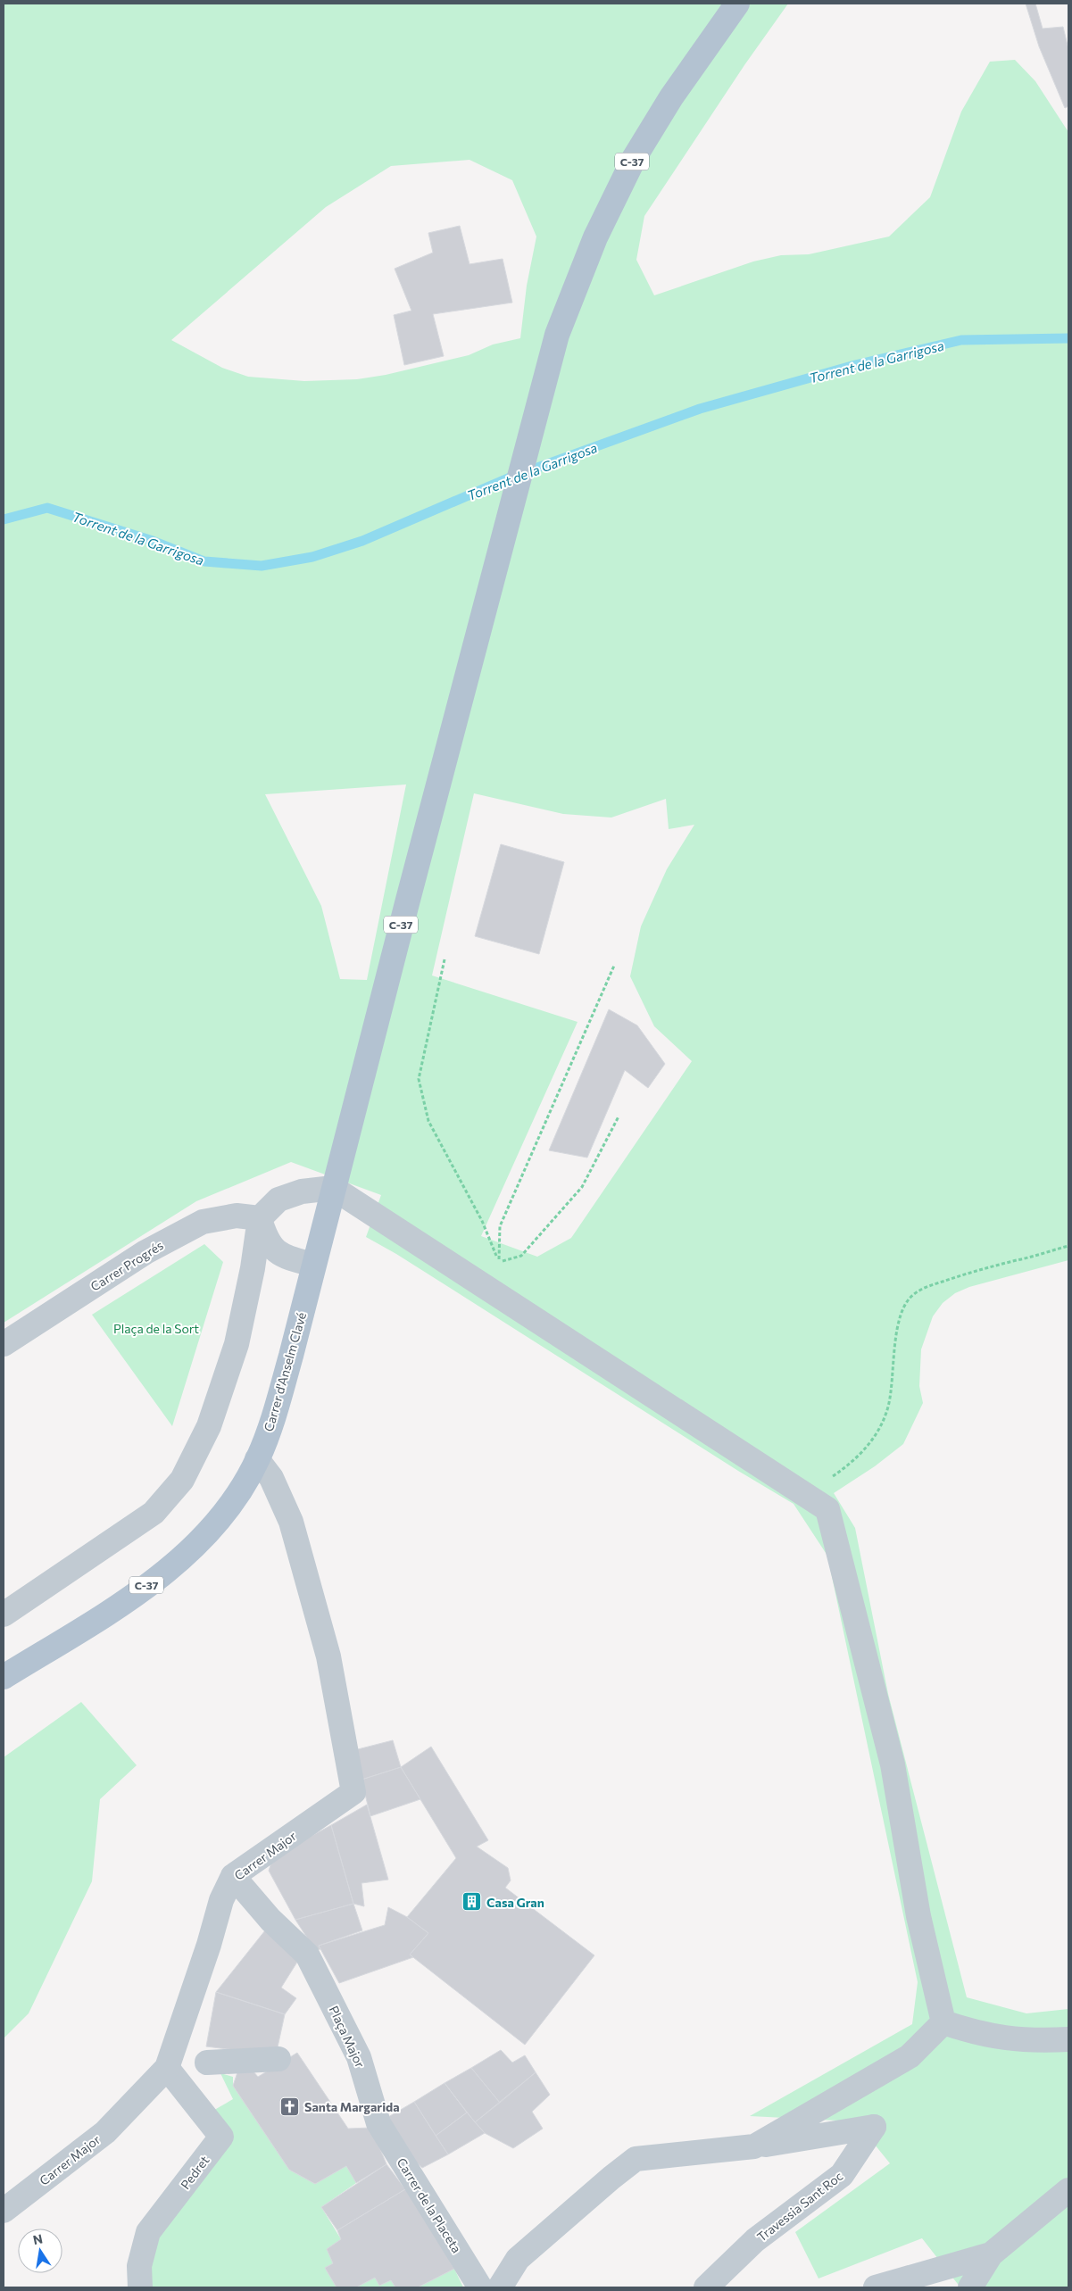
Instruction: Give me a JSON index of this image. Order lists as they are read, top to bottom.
{
  "streets": {
    "main road": ["C-37", "Carrer d'Anselm Clavé"],
    "street": [
      "Carrer Progrés",
      "Carrer Major",
      "Plaça Major",
      "Pedret",
      "Carrer de la Placeta",
      "Travessia Sant Roc"
    ]
  },
  "crossings": [
    ["Carrer d'Anselm Clavé", "Carrer Major"],
    ["Carrer Major", "Plaça Major"],
    ["Carrer Major", "Pedret"],
    ["Plaça Major", "Carrer de la Placeta"]
  ],
  "water": ["Torrent de la Garrigosa"],
  "parks": ["Plaça de la Sort"],
  "places": {
    "building": ["Casa Gran"],
    "church": ["Santa Margarida"]
  },
  "north": "top"
}
